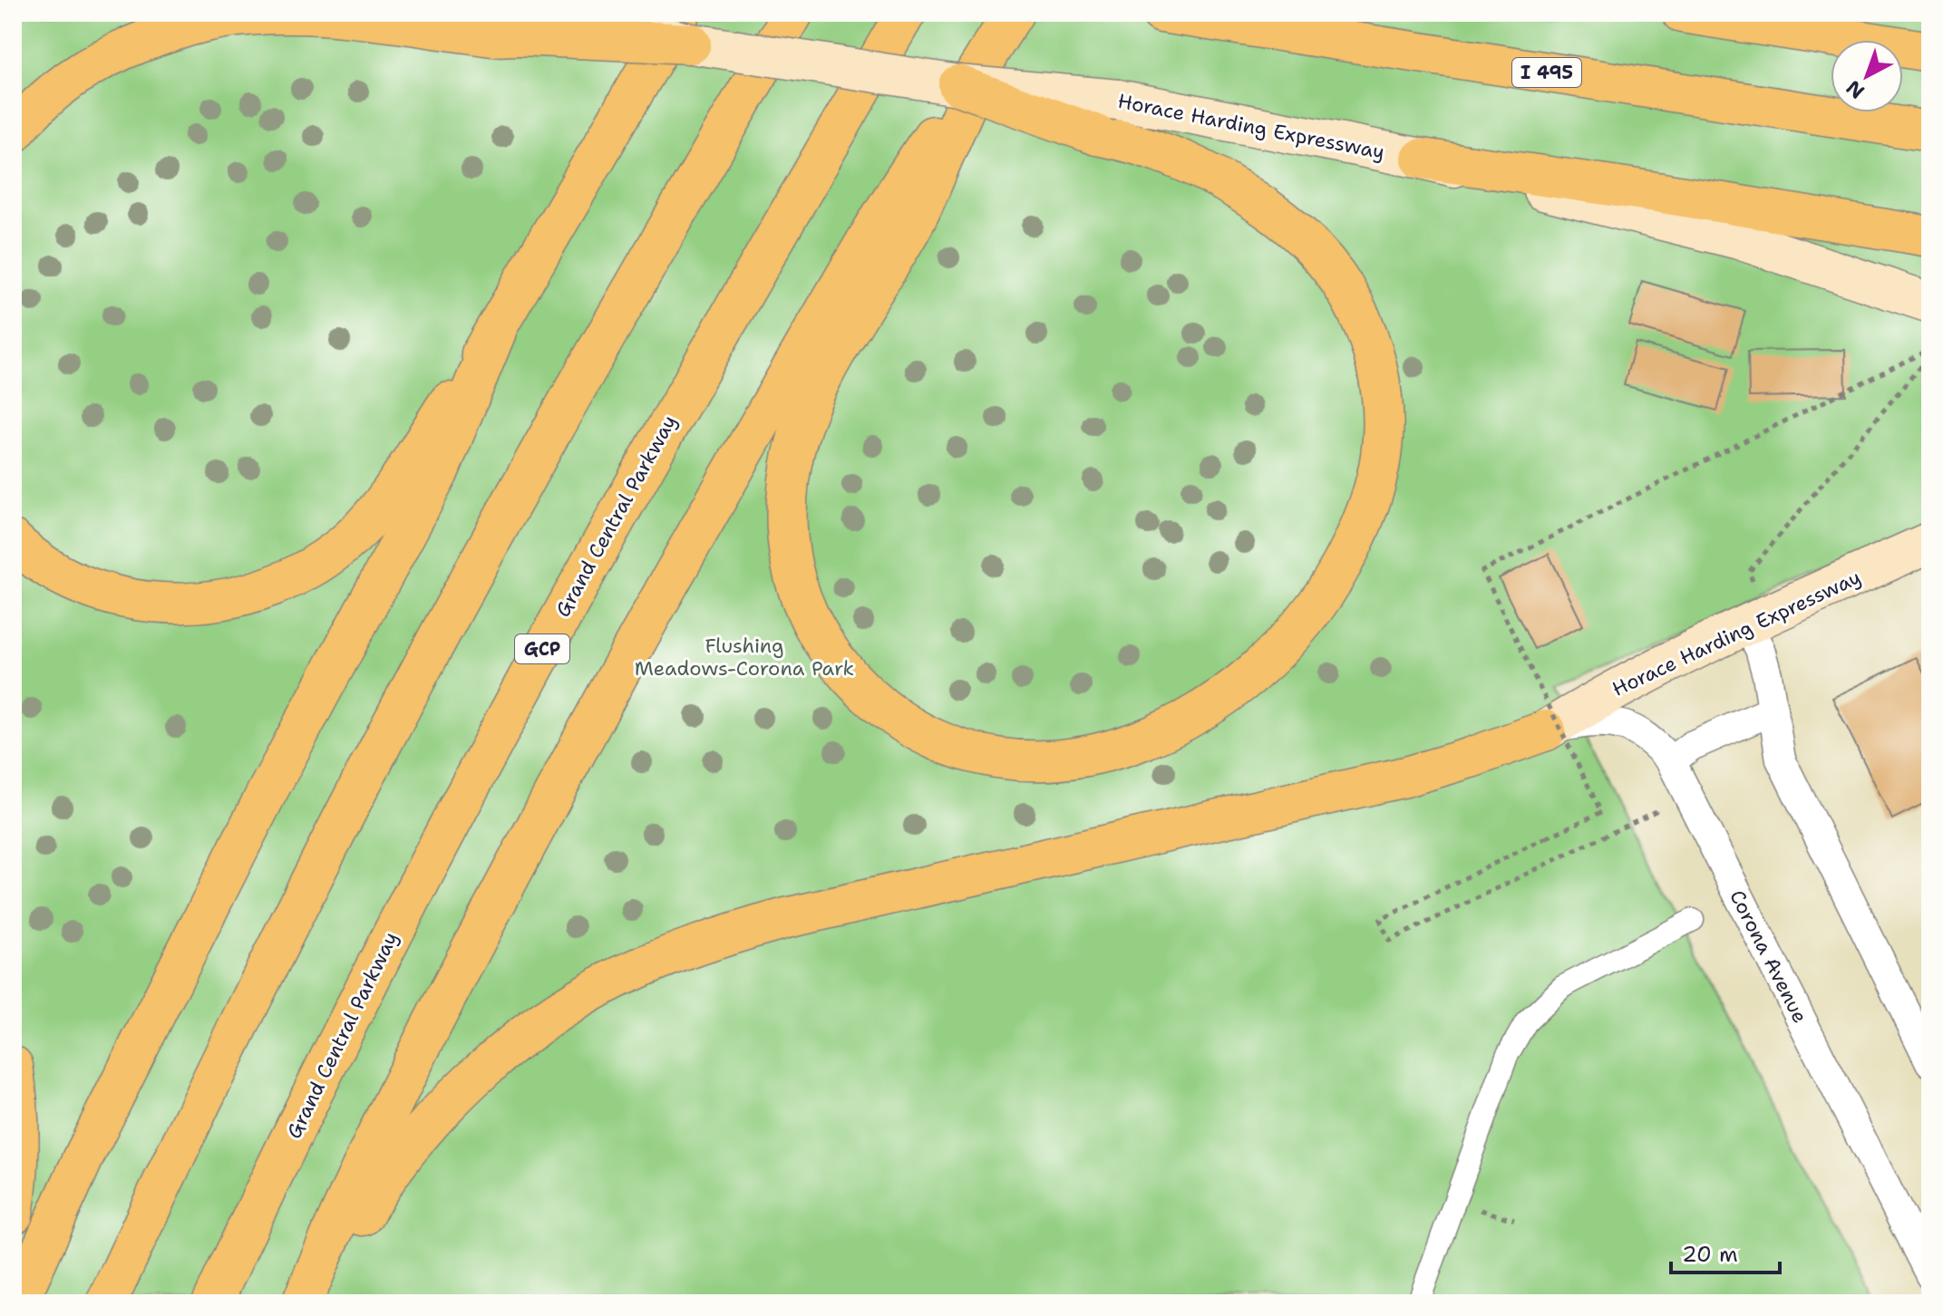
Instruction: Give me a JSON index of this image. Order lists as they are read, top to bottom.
{
  "streets": {
    "highway": ["I 495", "Grand Central Parkway", "GCP"],
    "main road": ["Horace Harding Expressway"],
    "street": ["Corona Avenue"]
  },
  "crossings": [
    ["Horace Harding Expressway", "Corona Avenue"]
  ],
  "parks": ["Flushing Meadows-Corona Park"],
  "scale_bar": "20 m",
  "north": "bottom left"
}
